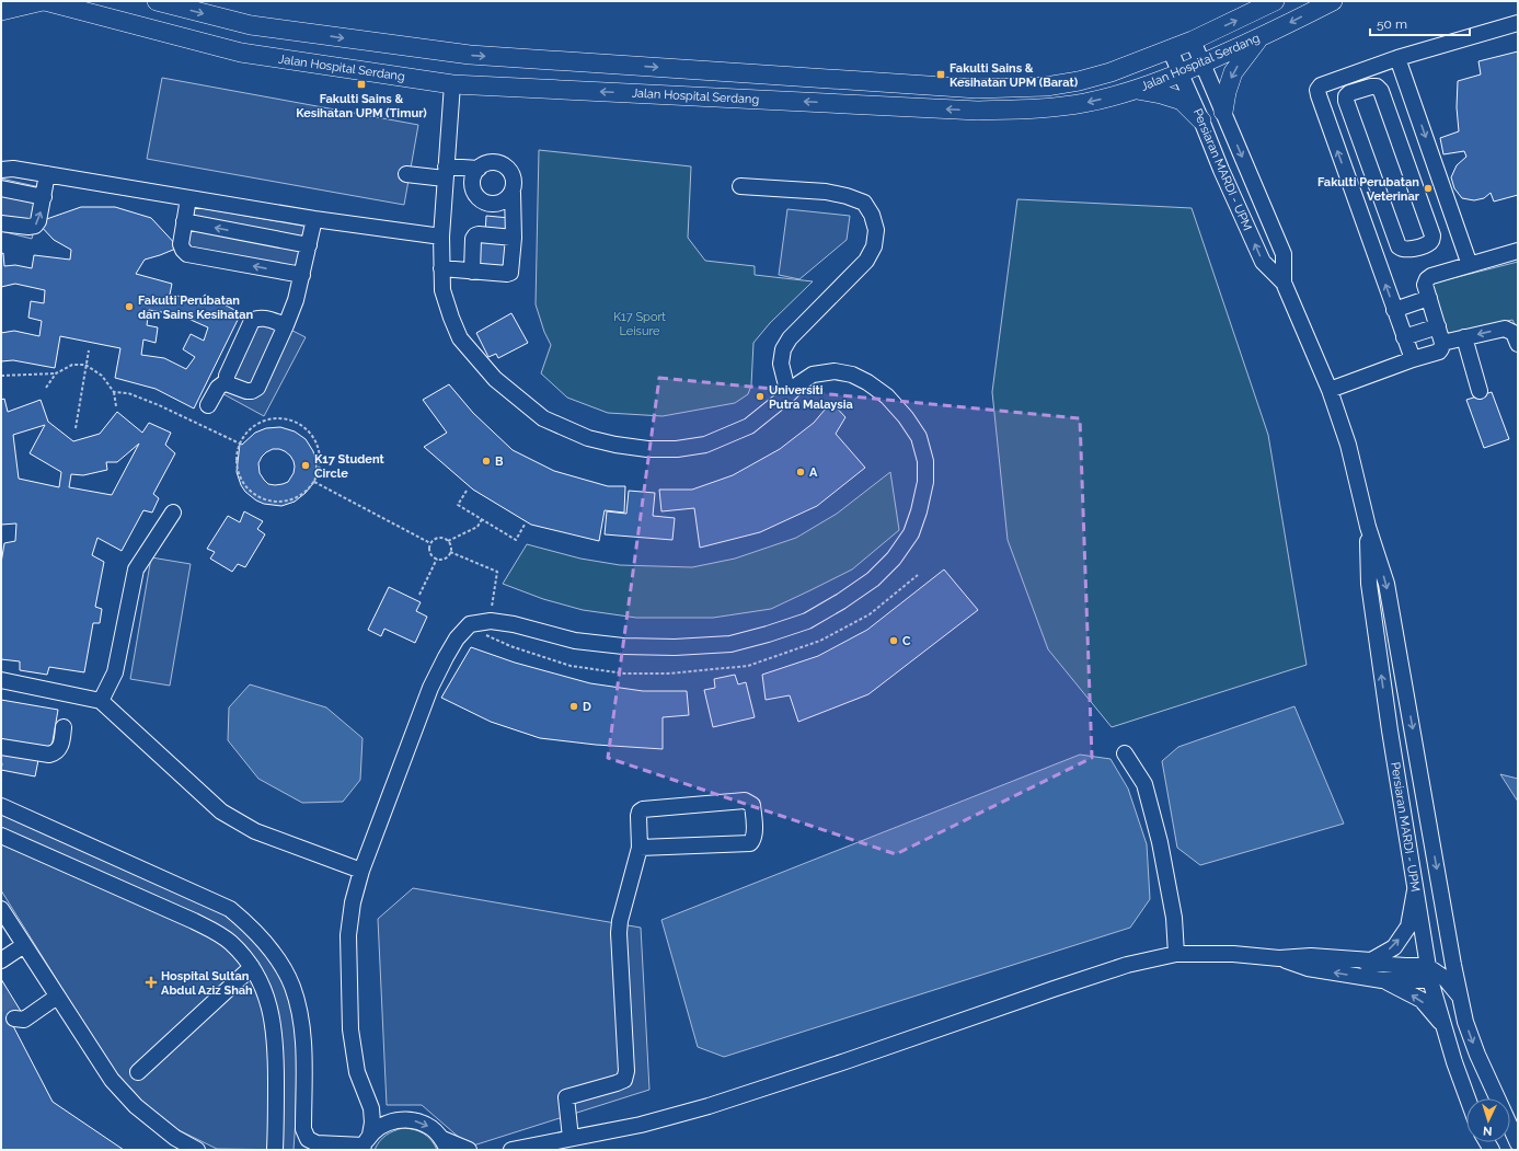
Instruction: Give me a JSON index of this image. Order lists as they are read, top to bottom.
{
  "streets": {
    "main road": ["Jalan Hospital Serdang"],
    "street": ["Persiaran MARDI - UPM"]
  },
  "crossings": [
    ["Jalan Hospital Serdang", "Persiaran MARDI - UPM"]
  ],
  "parks": ["K17 Sport Leisure"],
  "places": {
    "transit": ["Fakulti Sains & Kesihatan UPM (Barat)", "Fakulti Sains & Kesihatan UPM (Timur)"],
    "other": [
      "Fakulti Perubatan Veterinar",
      "Fakulti Perubatan dan Sains Kesihatan",
      "Universiti Putra Malaysia",
      "B",
      "K17 Student Circle",
      "A",
      "C",
      "D"
    ],
    "health": ["Hospital Sultan Abdul Aziz Shah"]
  },
  "scale_bar": "50 m",
  "north": "bottom"
}
